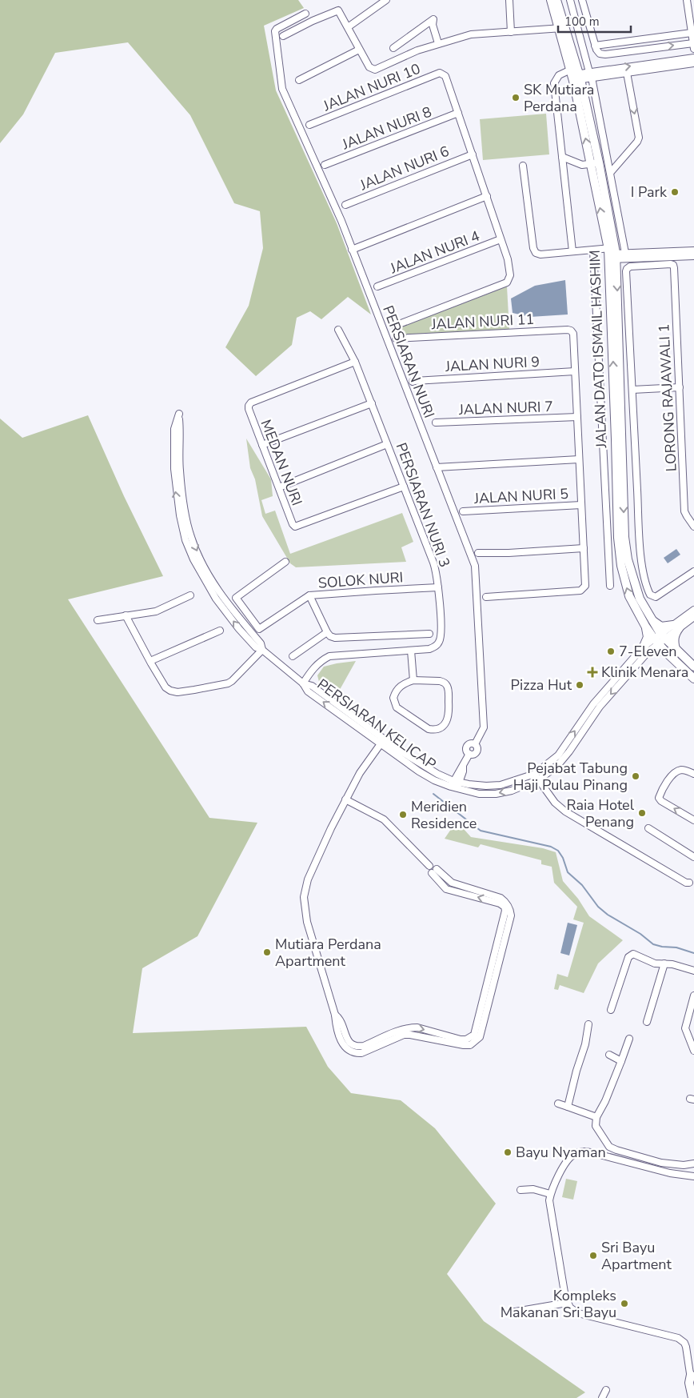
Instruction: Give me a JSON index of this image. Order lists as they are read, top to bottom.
{
  "streets": {
    "main road": ["JALAN DATO ISMAIL HASHIM"],
    "street": [
      "JALAN NURI 10",
      "JALAN NURI 8",
      "JALAN NURI 6",
      "JALAN NURI 4",
      "JALAN NURI 11",
      "PERSIARAN NURI",
      "JALAN NURI 9",
      "LORONG RAJAWALI 1",
      "JALAN NURI 7",
      "MEDAN NURI",
      "JALAN NURI 5",
      "PERSIARAN NURI 3",
      "SOLOK NURI",
      "PERSIARAN KELICAP"
    ]
  },
  "crossings": [
    ["JALAN NURI 10", "JALAN NURI 8"],
    ["JALAN NURI 11", "JALAN NURI 9"],
    ["JALAN DATO ISMAIL HASHIM", "PERSIARAN KELICAP"],
    ["PERSIARAN NURI", "PERSIARAN KELICAP"],
    ["MEDAN NURI", "PERSIARAN NURI 3"],
    ["PERSIARAN NURI 3", "SOLOK NURI"],
    ["PERSIARAN NURI 3", "PERSIARAN KELICAP"]
  ],
  "places": {
    "other": [
      "SK Mutiara Perdana",
      "I Park",
      "7-Eleven",
      "Pizza Hut",
      "Pejabat Tabung Haji Pulau Pinang",
      "Raia Hotel Penang",
      "Meridien Residence",
      "Mutiara Perdana Apartment",
      "Bayu Nyaman",
      "Sri Bayu Apartment",
      "Kompleks Makanan Sri Bayu"
    ],
    "health": ["Klinik Menara"]
  },
  "scale_bar": "100 m"
}
